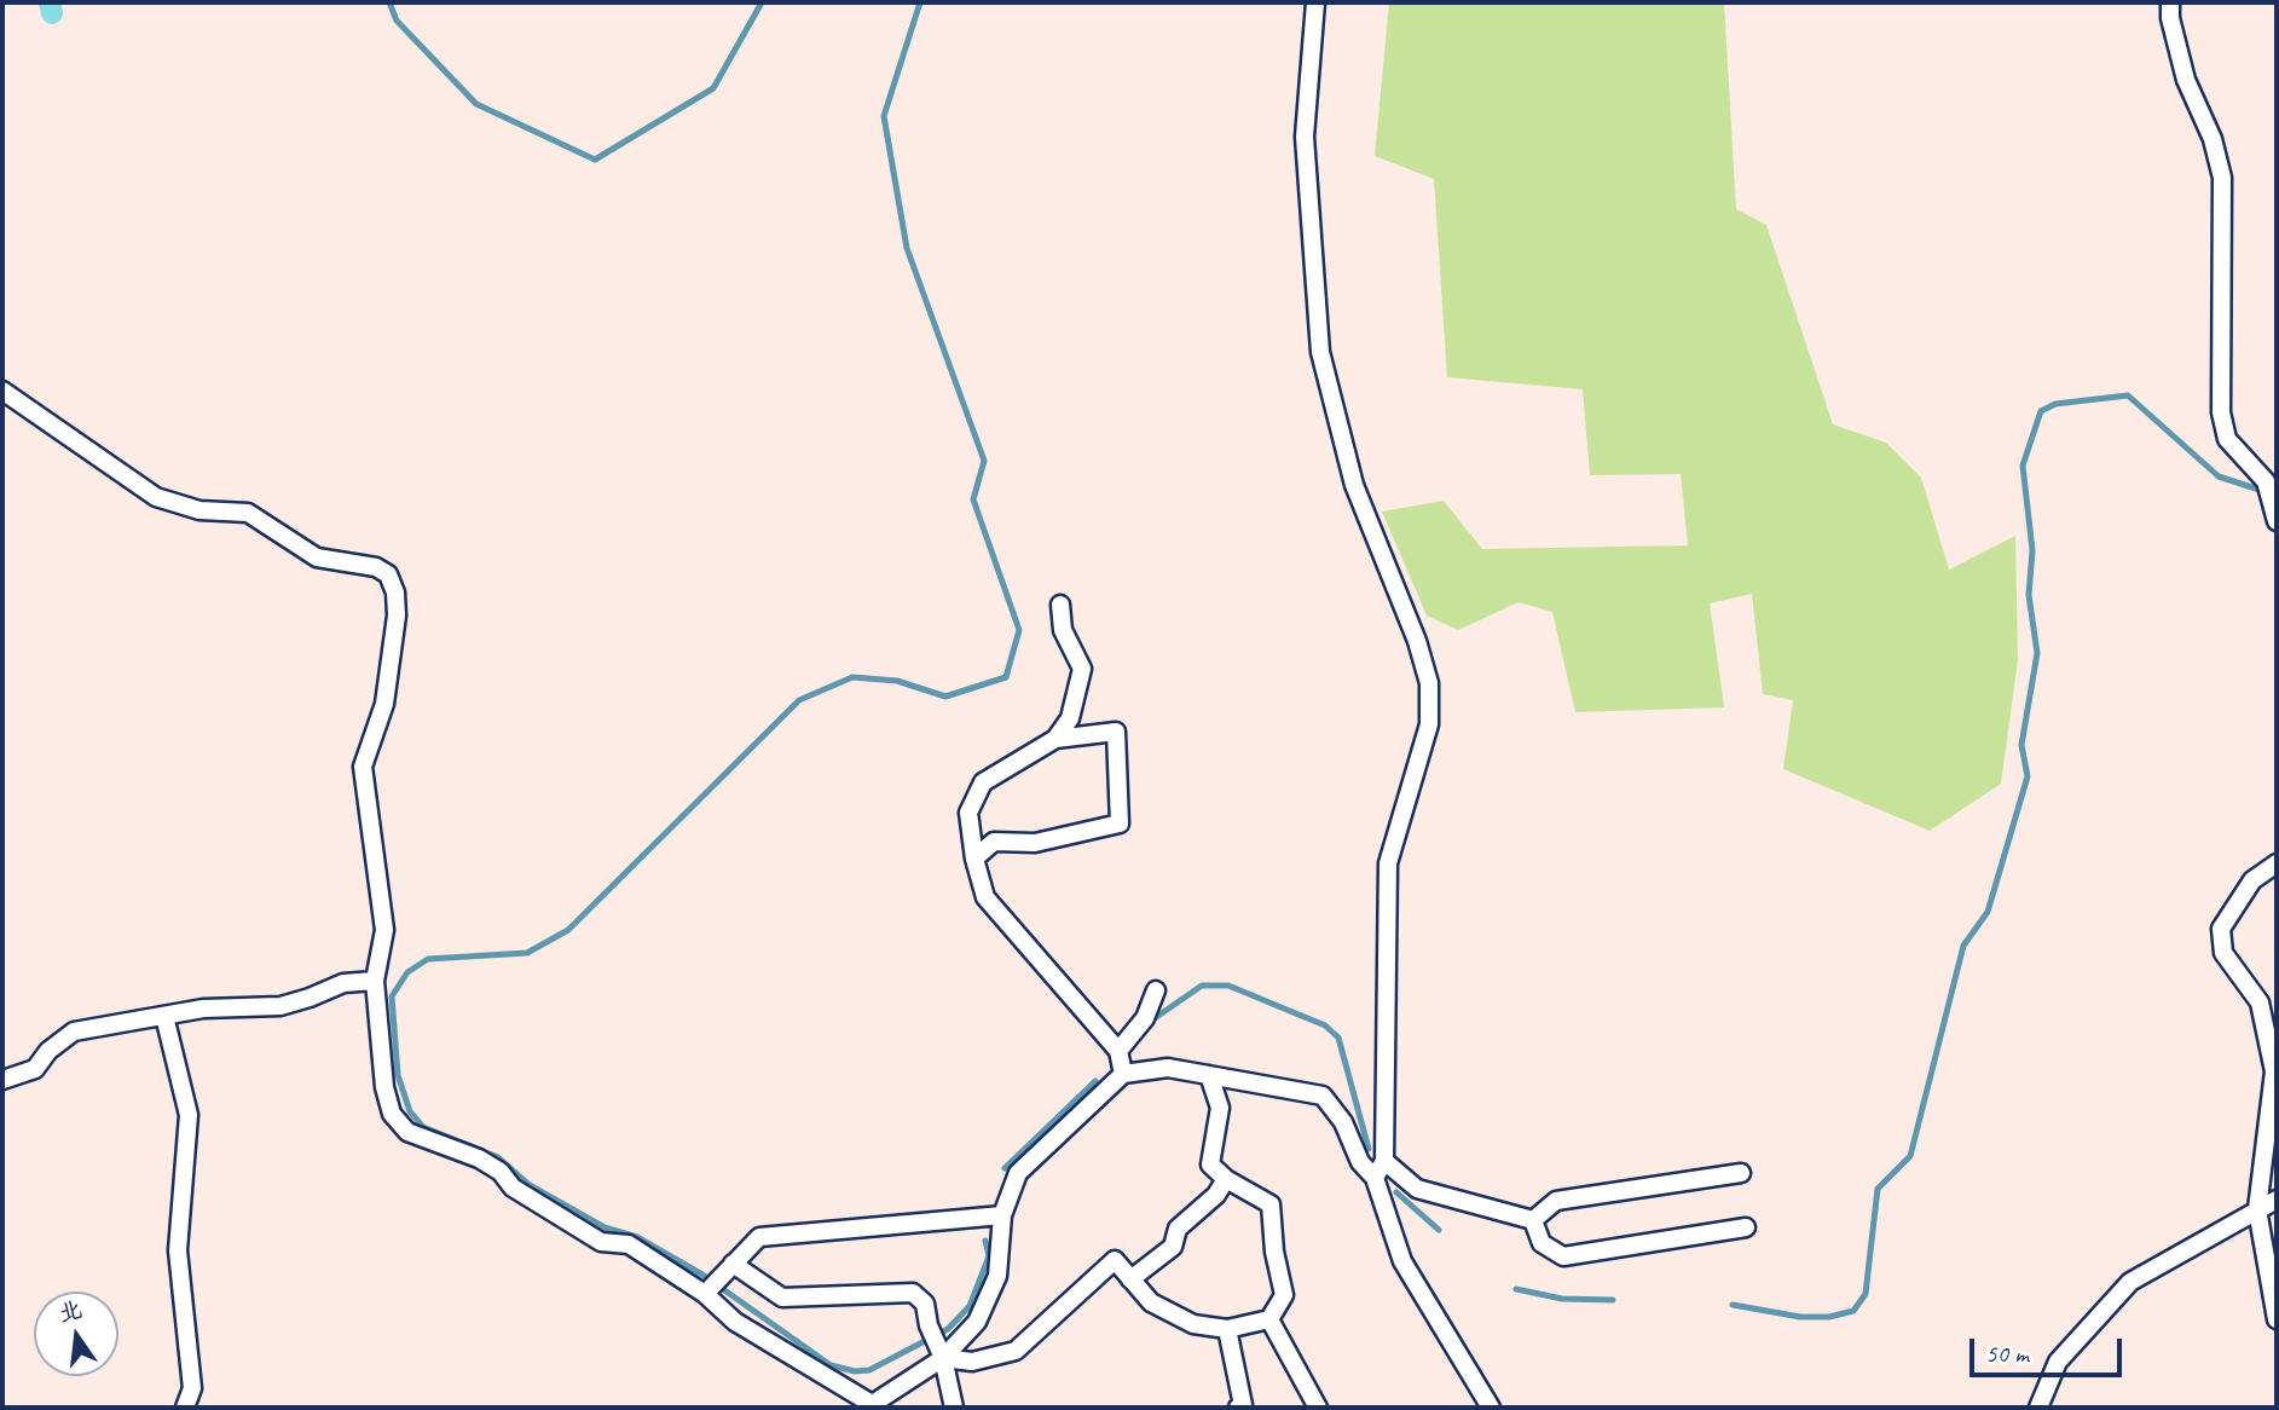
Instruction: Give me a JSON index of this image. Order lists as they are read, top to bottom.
{
  "scale_bar": "50 m",
  "north": "top"
}
